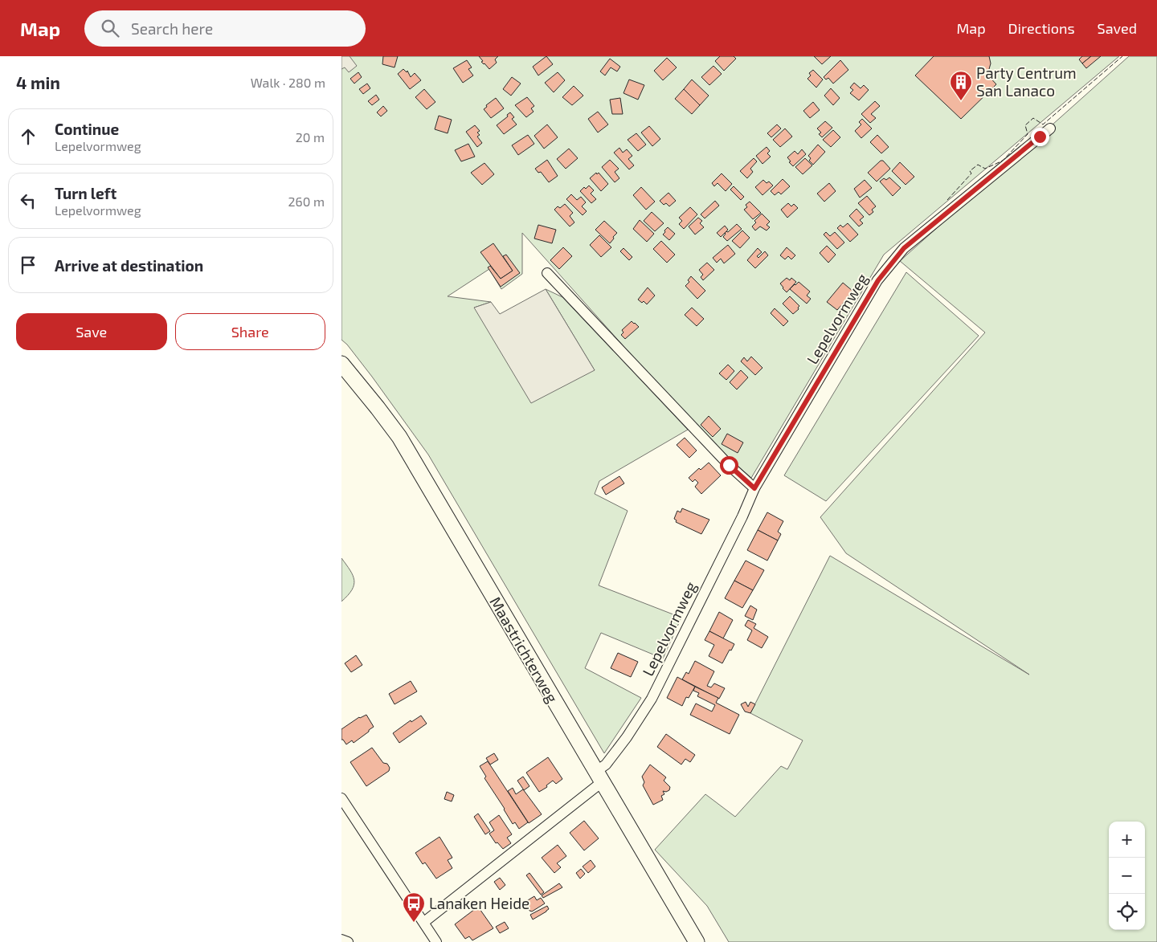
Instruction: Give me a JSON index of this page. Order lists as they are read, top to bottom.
{
  "streets": {
    "main road": ["Maastrichterweg"],
    "street": ["Lepelvormweg"]
  },
  "crossings": [
    ["Lepelvormweg", "Maastrichterweg"]
  ],
  "places": {
    "building": ["Party Centrum San Lanaco"],
    "bus stop": ["Lanaken Heide"]
  },
  "page": {
    "header": "Map",
    "search": "Search here",
    "nav": ["Map", "Directions", "Saved"],
    "heading": ["4 min", "Walk · 280 m"],
    "list": [
      ["Continue", "Lepelvormweg", "20 m"],
      ["Turn left", "Lepelvormweg", "260 m"],
      "Arrive at destination"
    ],
    "buttons": ["Save", "Share"],
    "map_buttons": ["+", "−"]
  }
}
